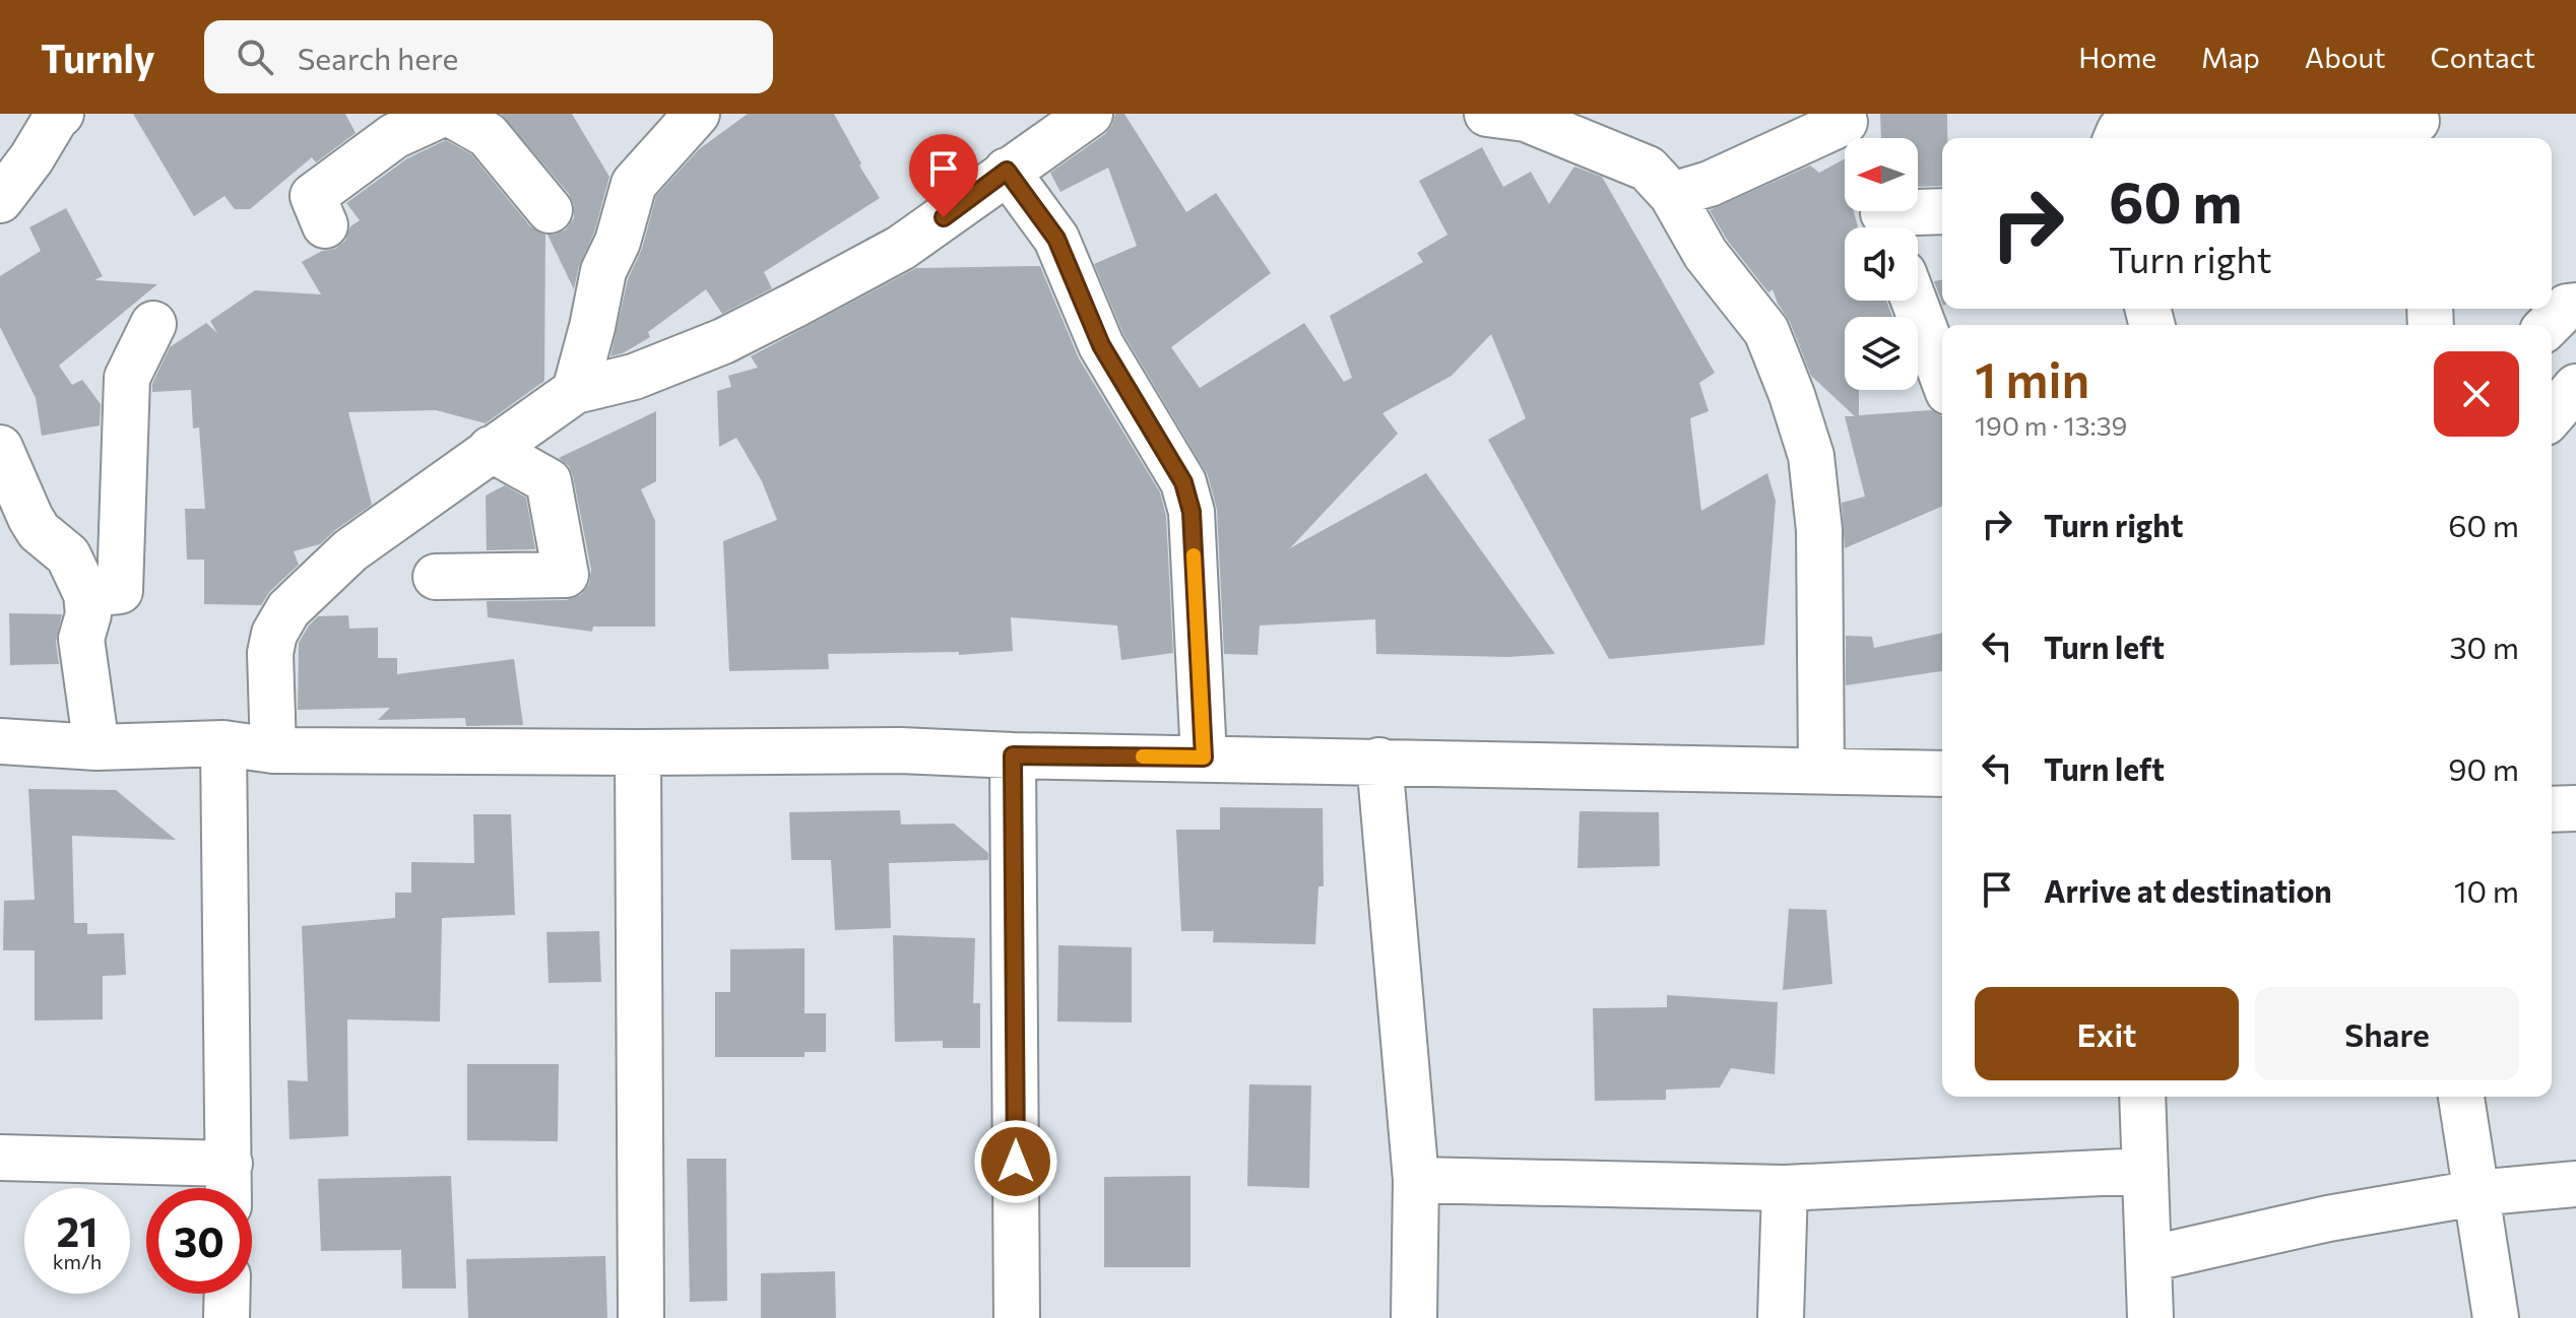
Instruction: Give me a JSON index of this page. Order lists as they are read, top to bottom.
{
  "north": "left",
  "page": {
    "header": "Turnly",
    "search": "Search here",
    "nav": [
      "Home",
      "Map",
      "About",
      "Contact"
    ],
    "turn": ["60 m", "Turn right"],
    "heading": ["1 min", "190 m · 13:39"],
    "list": [
      {
        "name": "Turn right",
        "value": "60 m"
      },
      {
        "name": "Turn left",
        "value": "30 m"
      },
      {
        "name": "Turn left",
        "value": "90 m"
      },
      {
        "name": "Arrive at destination",
        "value": "10 m"
      }
    ],
    "buttons": ["Exit", "Share"],
    "speed": "21 km/h",
    "limit": "30"
  }
}
